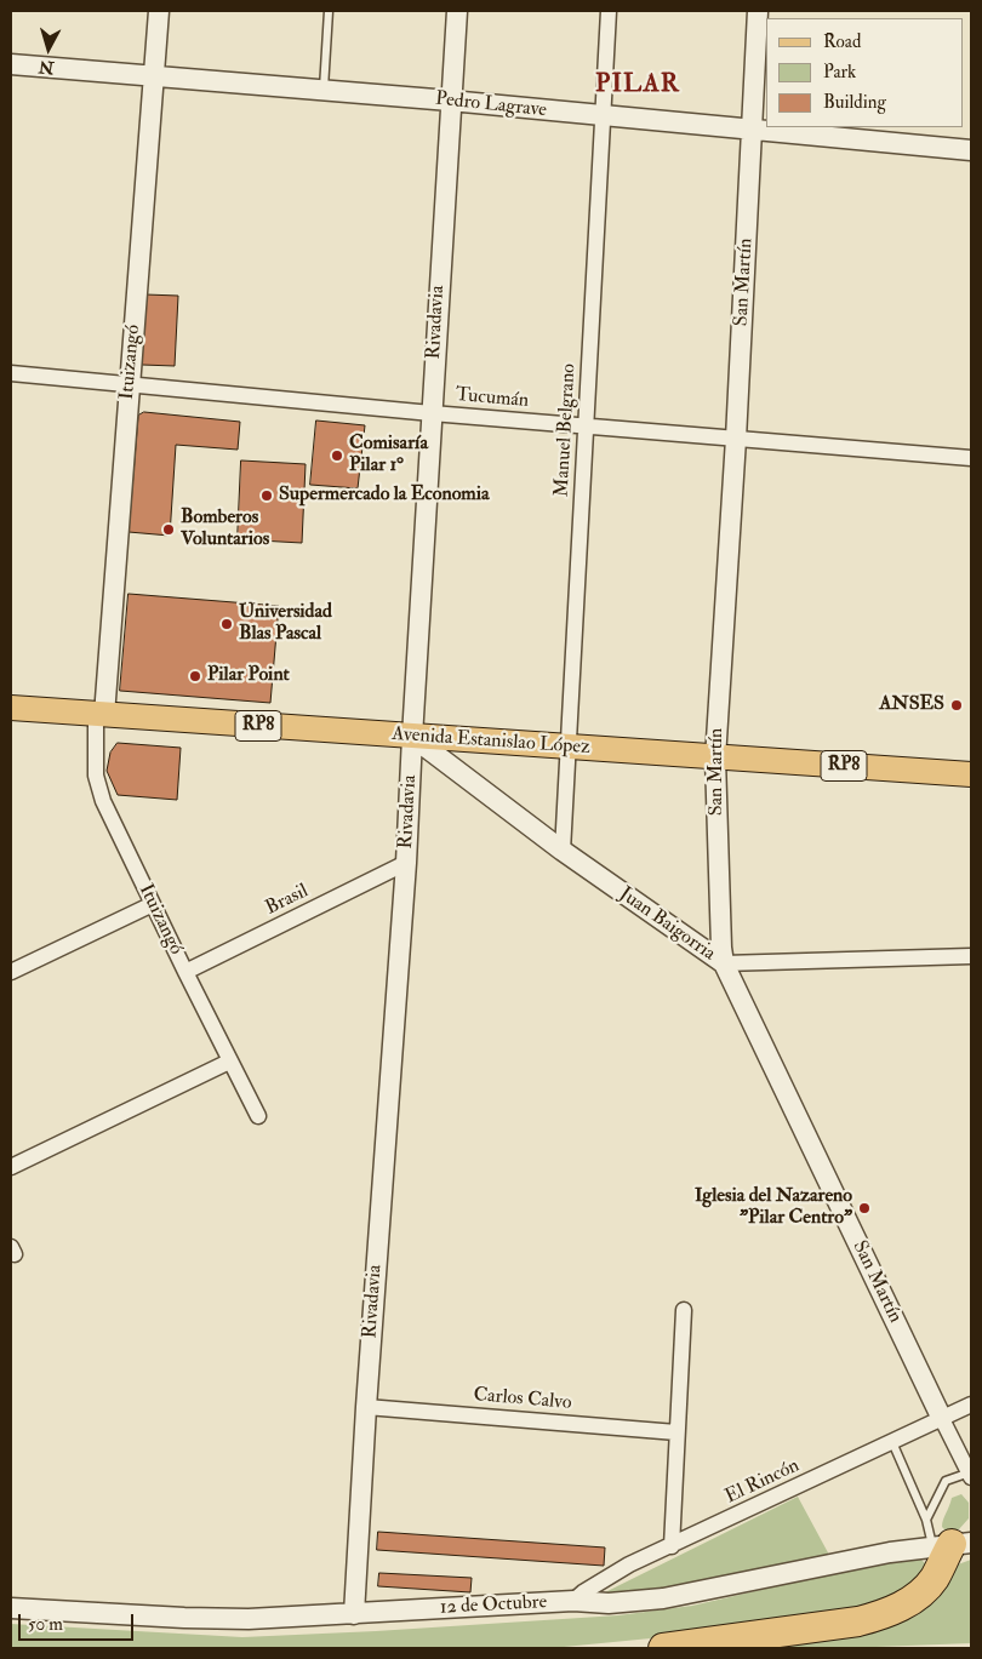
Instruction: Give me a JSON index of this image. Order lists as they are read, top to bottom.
{
  "streets": {
    "main road": ["RP8", "Avenida Estanislao López"],
    "street": [
      "Pedro Lagrave",
      "San Martín",
      "Rivadavia",
      "Ituizangó",
      "Tucumán",
      "Manuel Belgrano",
      "Brasil",
      "Juan Baigorria",
      "Carlos Calvo",
      "El Rincón",
      "12 de Octubre"
    ]
  },
  "crossings": [
    ["Pedro Lagrave", "San Martín"],
    ["Pedro Lagrave", "Rivadavia"],
    ["Pedro Lagrave", "Ituizangó"],
    ["Pedro Lagrave", "Manuel Belgrano"],
    ["San Martín", "Tucumán"],
    ["San Martín", "Avenida Estanislao López"],
    ["San Martín", "Juan Baigorria"],
    ["San Martín", "El Rincón"],
    ["Rivadavia", "Tucumán"],
    ["Rivadavia", "Avenida Estanislao López"],
    ["Rivadavia", "Brasil"],
    ["Rivadavia", "Juan Baigorria"],
    ["Rivadavia", "Carlos Calvo"],
    ["Rivadavia", "12 de Octubre"],
    ["Ituizangó", "Tucumán"],
    ["Ituizangó", "Avenida Estanislao López"],
    ["Ituizangó", "Brasil"],
    ["Tucumán", "Manuel Belgrano"],
    ["Manuel Belgrano", "Avenida Estanislao López"],
    ["Manuel Belgrano", "Juan Baigorria"],
    ["Avenida Estanislao López", "Juan Baigorria"],
    ["El Rincón", "12 de Octubre"]
  ],
  "districts": ["PILAR"],
  "places": [
    "Comisaría Pilar 1°",
    "Supermercado la Economia",
    "Bomberos Voluntarios",
    "Universidad Blas Pascal",
    "Pilar Point",
    "ANSES",
    "Iglesia del Nazareno \"Pilar Centro\""
  ],
  "legend": ["Road", "Park", "Building"],
  "scale_bar": "50 m",
  "north": "bottom"
}
